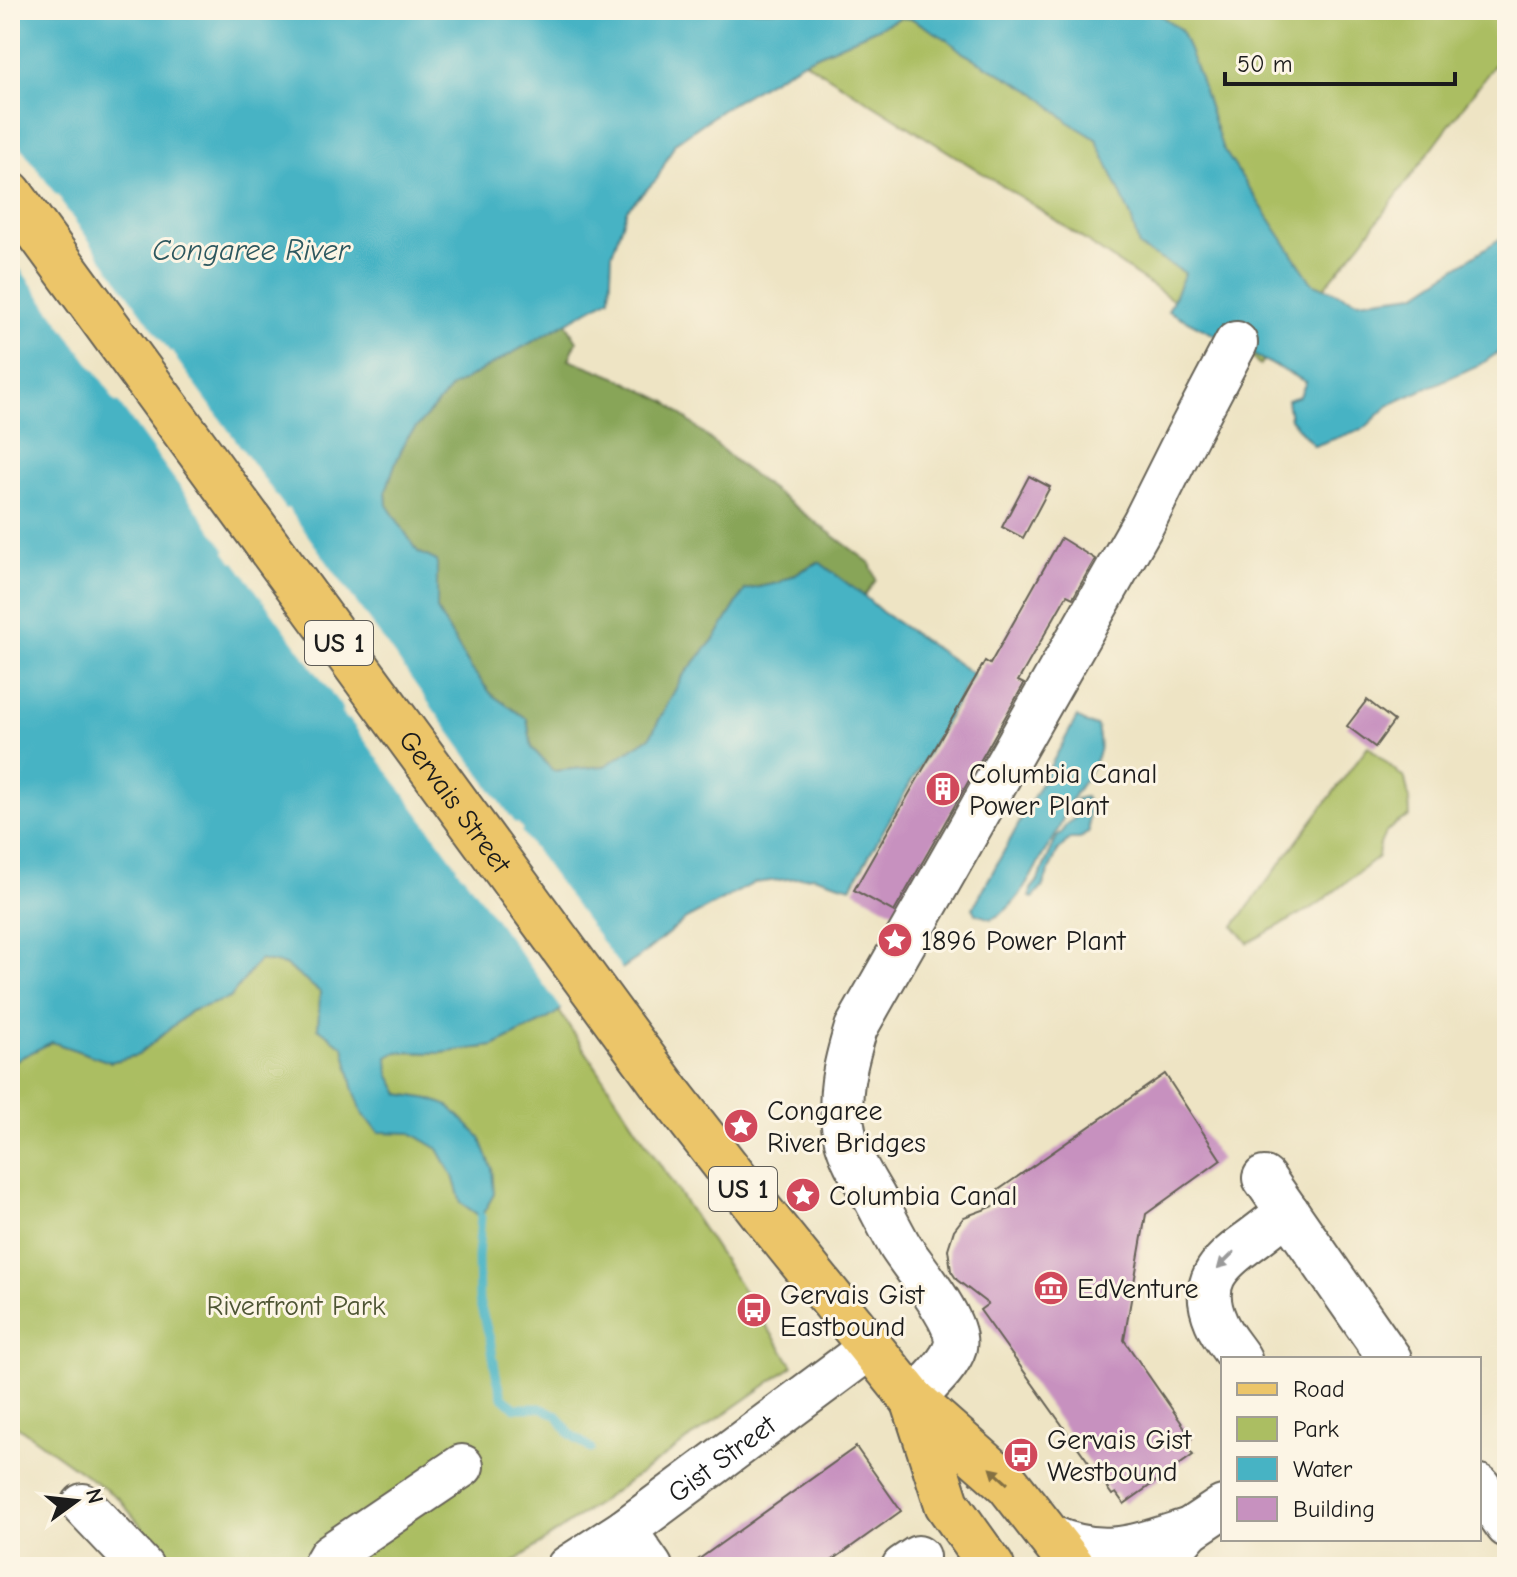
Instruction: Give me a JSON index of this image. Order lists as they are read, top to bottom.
{
  "streets": {
    "main road": ["US 1", "Gervais Street"],
    "street": ["Gist Street"]
  },
  "crossings": [
    ["Gervais Street", "Gist Street"]
  ],
  "water": ["Congaree River"],
  "parks": ["Riverfront Park"],
  "places": {
    "building": ["Columbia Canal Power Plant"],
    "place": ["1896 Power Plant", "Congaree River Bridges", "Columbia Canal"],
    "museum": ["EdVenture"],
    "bus stop": ["Gervais Gist Eastbound", "Gervais Gist Westbound"]
  },
  "legend": [
    "Road",
    "Park",
    "Water",
    "Building"
  ],
  "scale_bar": "50 m",
  "north": "right"
}
